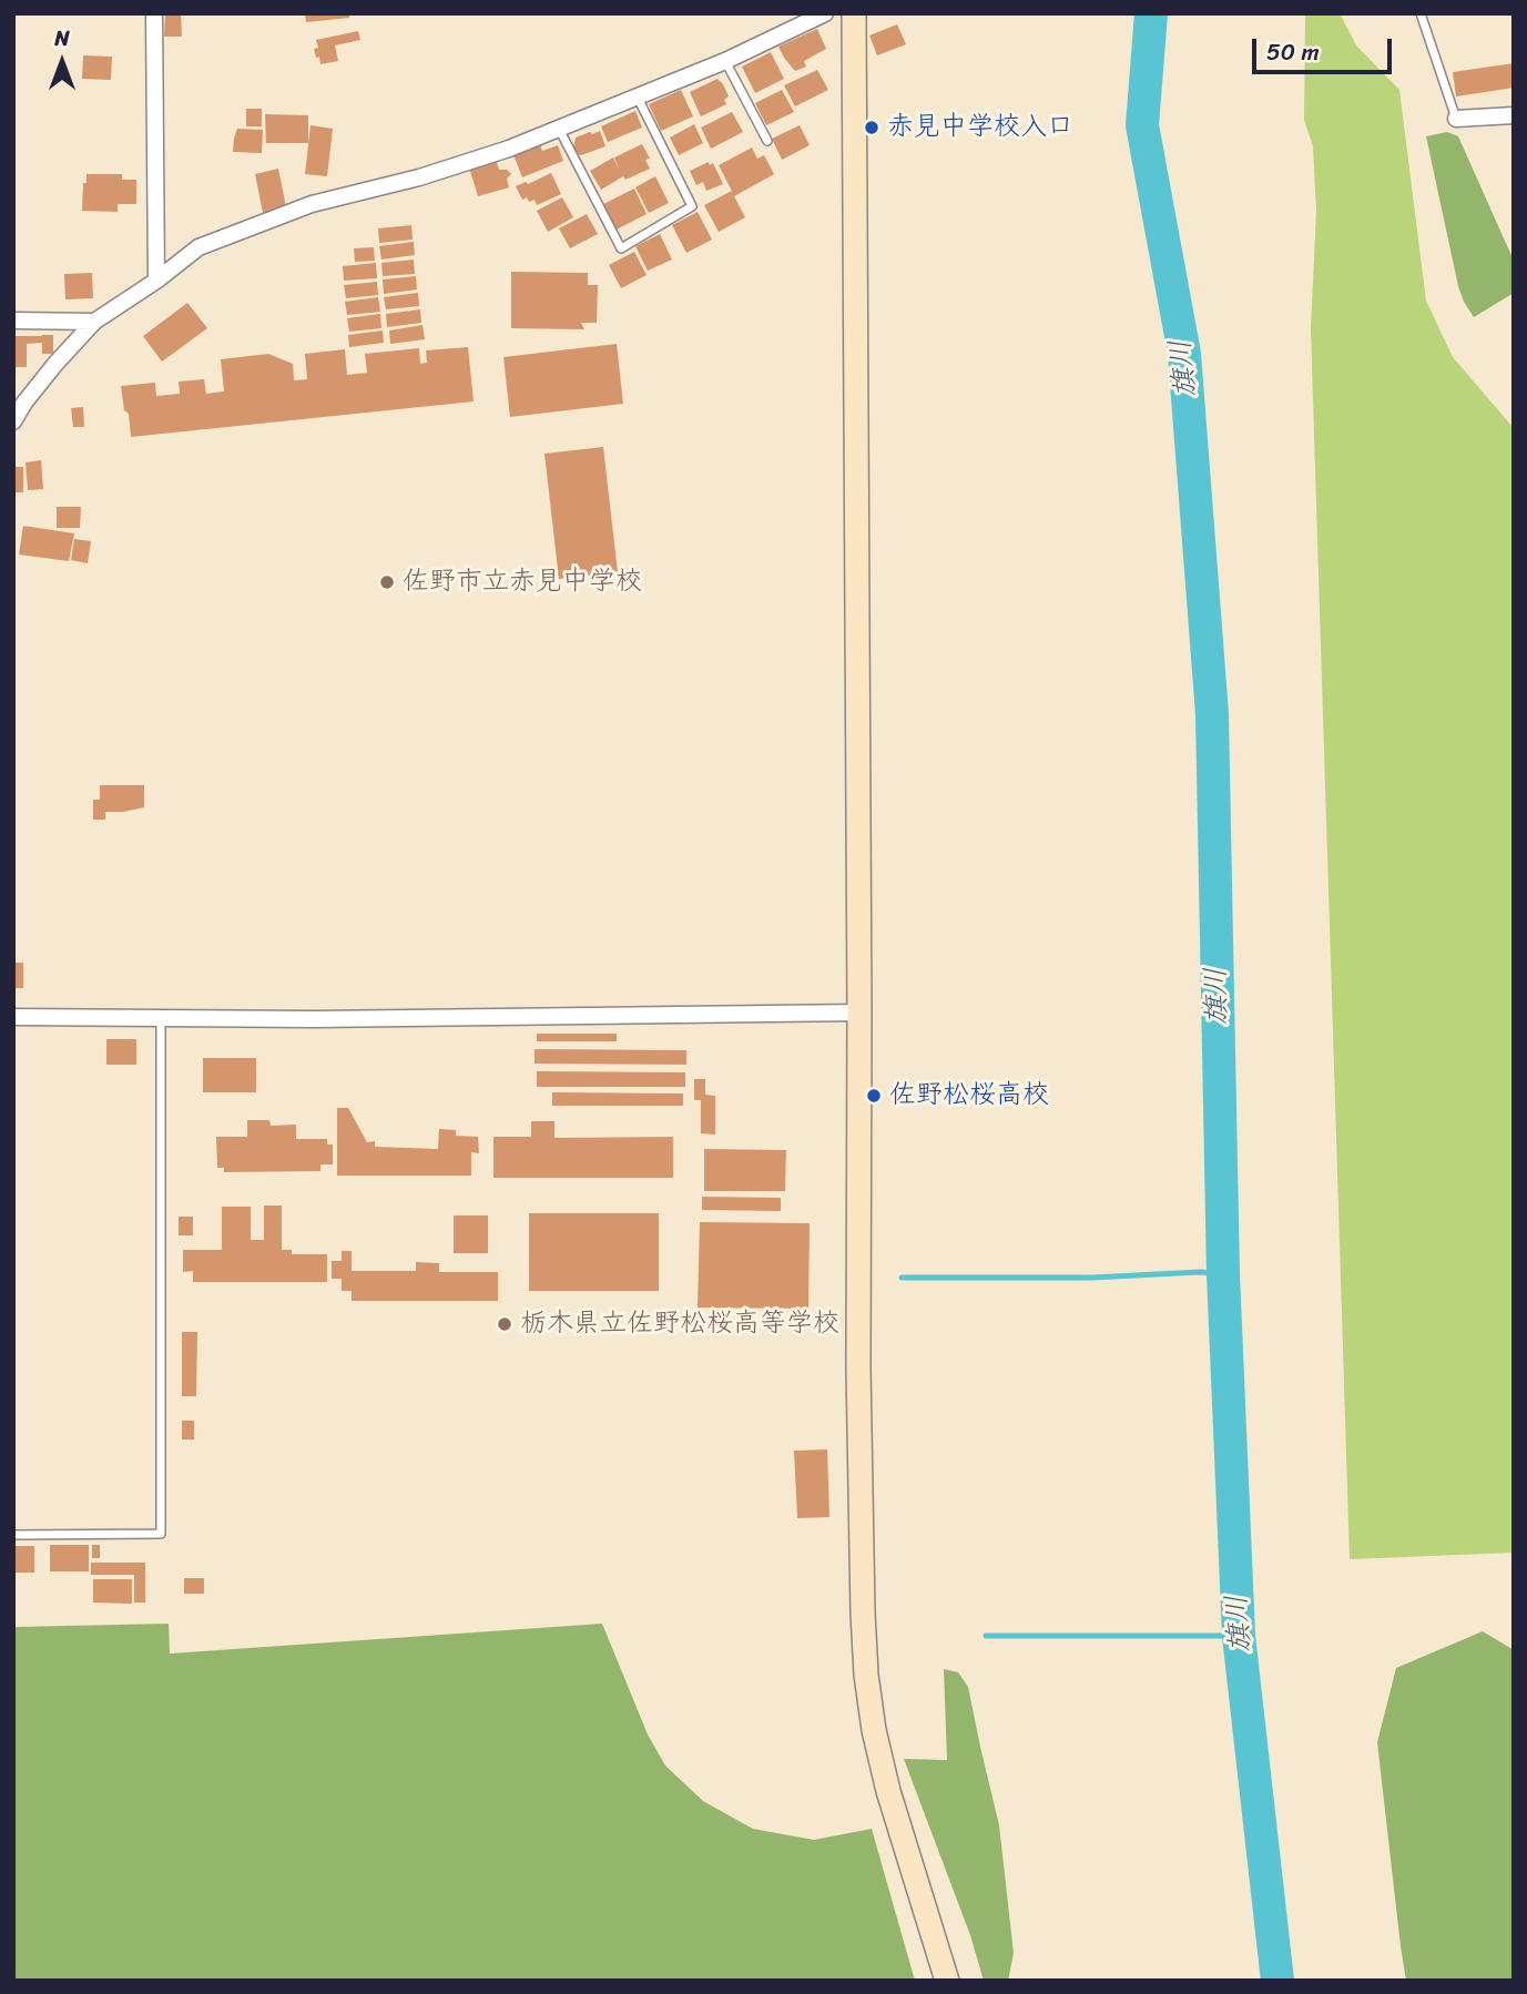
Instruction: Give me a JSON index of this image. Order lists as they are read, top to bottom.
{
  "water": ["旗川"],
  "places": [
    "赤見中学校入口",
    "佐野市立赤見中学校",
    "佐野松桜高校",
    "栃木県立佐野松桜高等学校"
  ],
  "scale_bar": "50 m",
  "north": "top"
}
